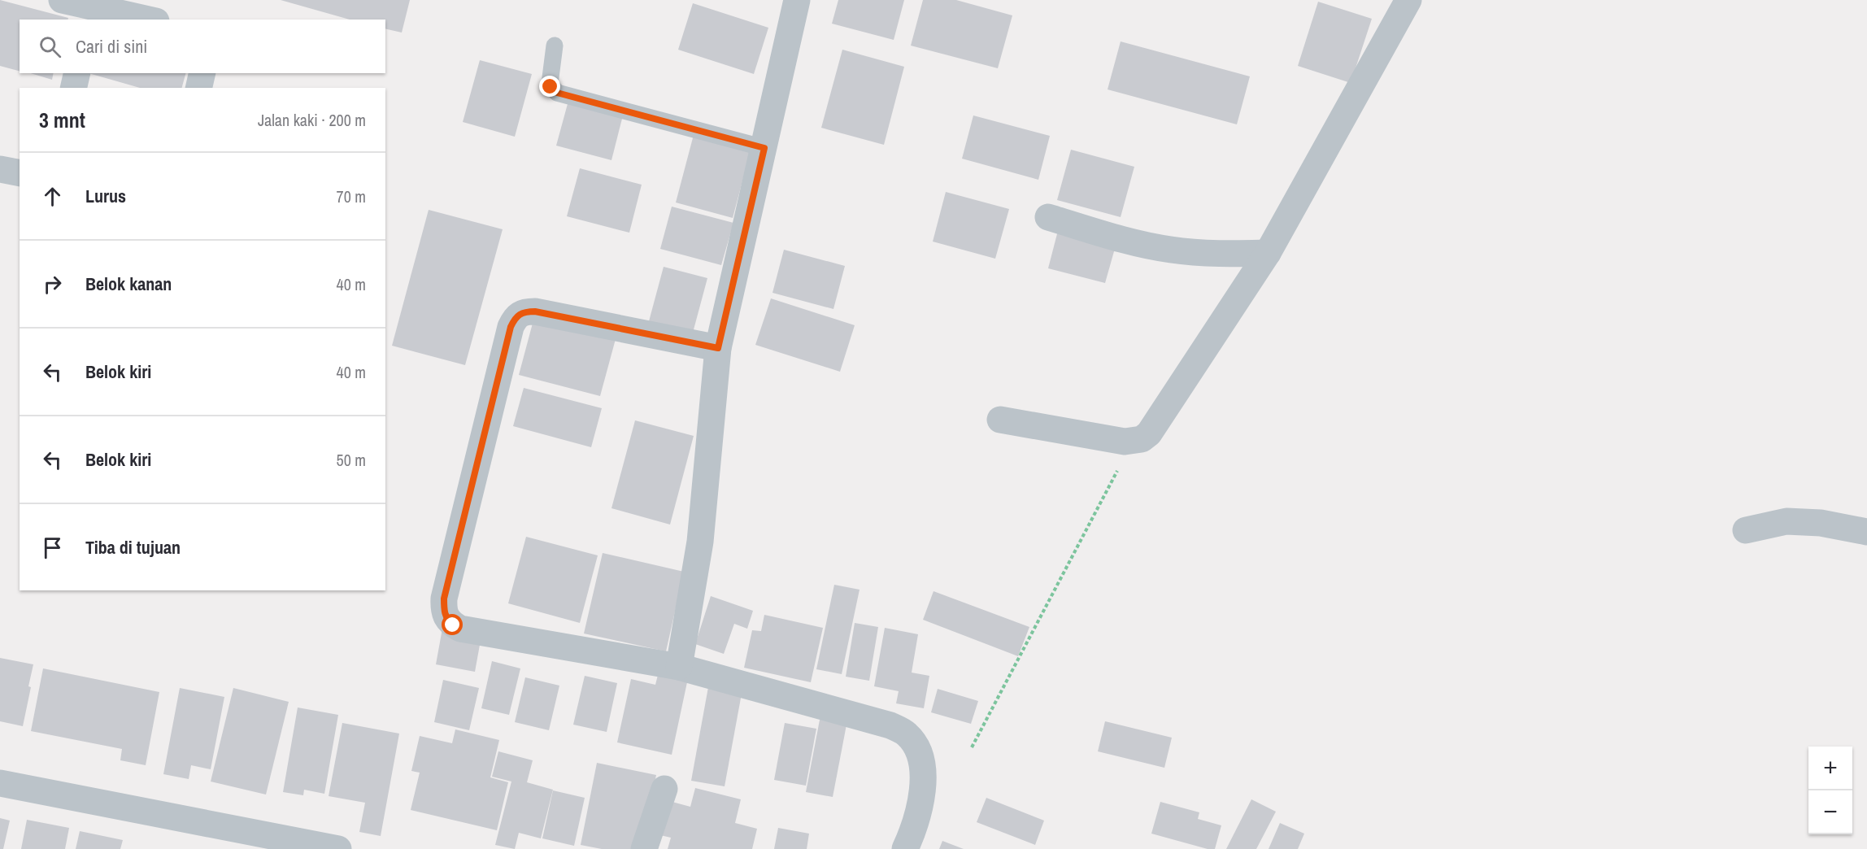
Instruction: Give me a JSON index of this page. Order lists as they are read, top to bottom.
{
  "page": {
    "search": "Cari di sini",
    "heading": ["3 mnt", "Jalan kaki · 200 m"],
    "list": [
      ["Lurus", "70 m"],
      ["Belok kanan", "40 m"],
      ["Belok kiri", "40 m"],
      ["Belok kiri", "50 m"],
      "Tiba di tujuan"
    ],
    "map_buttons": ["+", "−"]
  }
}
